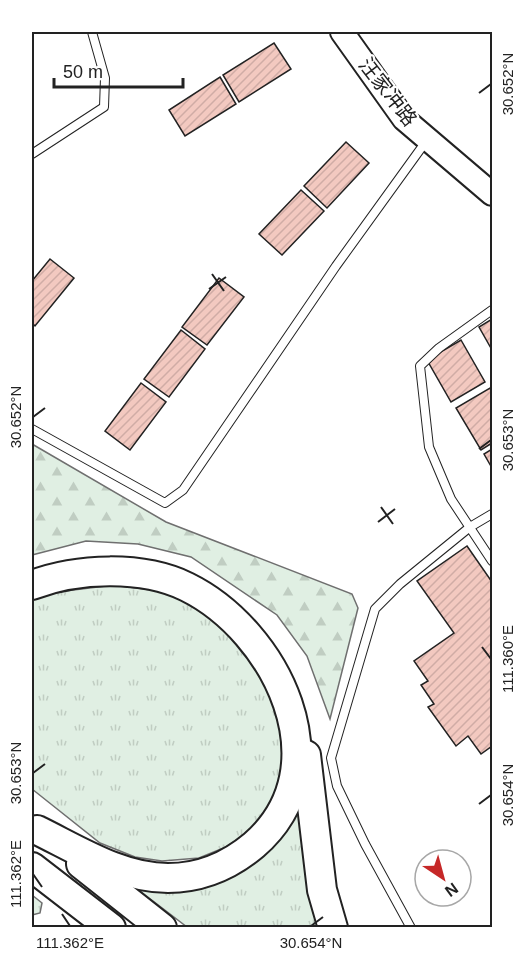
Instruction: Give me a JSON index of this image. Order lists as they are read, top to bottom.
{
  "streets": {
    "street": ["汪家冲路"]
  },
  "scale_bar": "50 m",
  "north": "bottom right",
  "coordinates": [
    "30.652°N",
    "30.653°N",
    "111.360°E",
    "30.654°N",
    "111.362°E"
  ]
}
